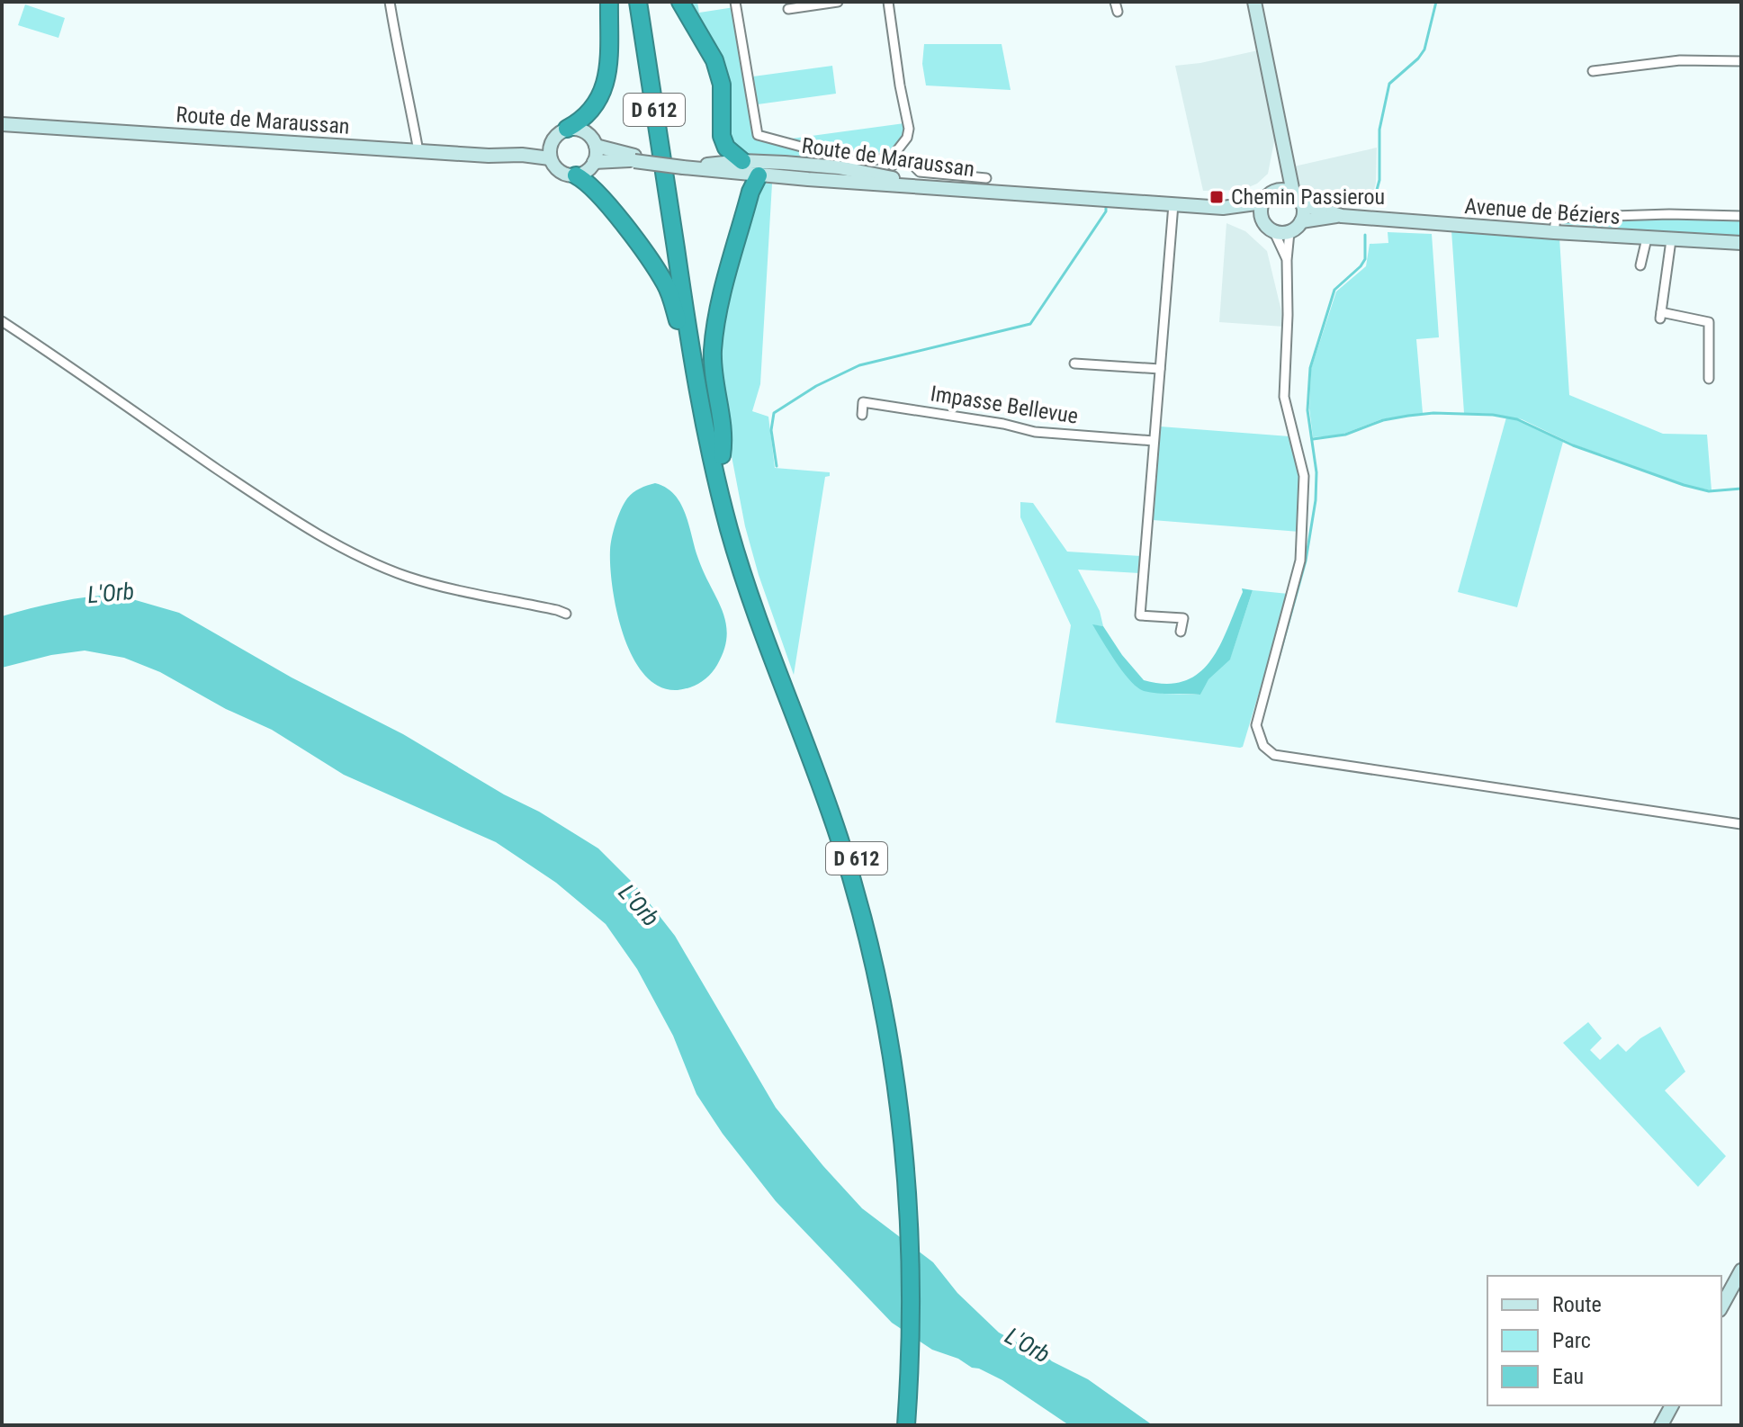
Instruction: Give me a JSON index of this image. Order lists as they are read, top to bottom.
{
  "streets": {
    "highway": ["D 612"],
    "main road": ["Route de Maraussan", "Avenue de Béziers"],
    "street": ["Impasse Bellevue"]
  },
  "water": ["L'Orb"],
  "places": {
    "transit": ["Chemin Passierou"]
  },
  "legend": ["Route", "Parc", "Eau"]
}
